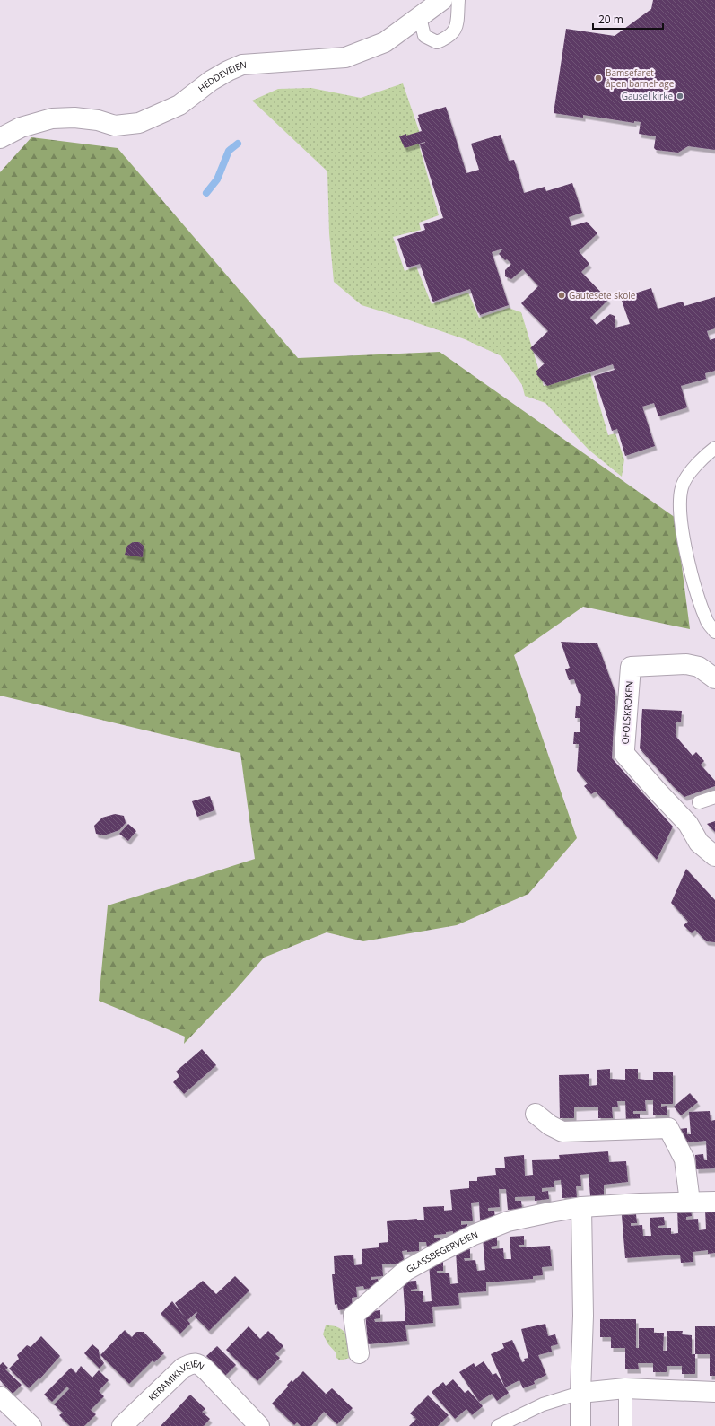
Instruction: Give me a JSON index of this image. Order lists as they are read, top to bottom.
{
  "streets": {
    "street": [
      "HEDDEVEIEN",
      "OFOLSKROKEN",
      "GLASSBEGERVEIEN",
      "KERAMIKKVEIEN"
    ]
  },
  "places": ["Bamsefaret åpen barnehage", "Gausel kirke", "Gautesete skole"],
  "scale_bar": "20 m"
}
